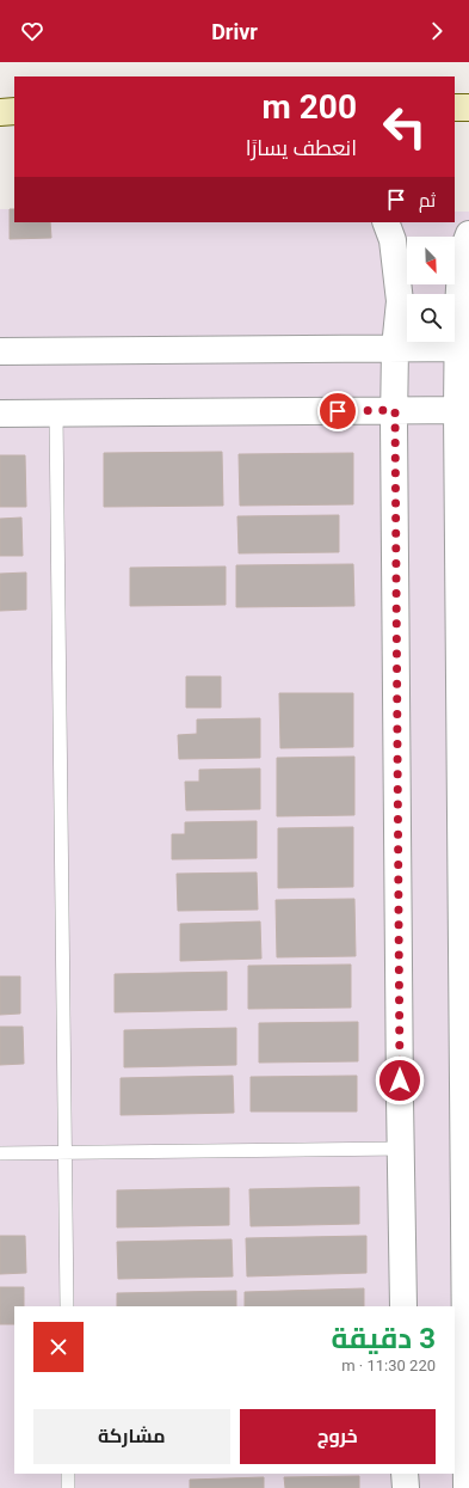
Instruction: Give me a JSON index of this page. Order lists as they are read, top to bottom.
{
  "north": "bottom right",
  "page": {
    "header": "Drivr",
    "turn": ["200 m", "انعطف يسارًا"],
    "then": "ثم",
    "heading": ["3 دقيقة", "220 m · 11:30"],
    "buttons": ["خروج", "مشاركة"]
  }
}
